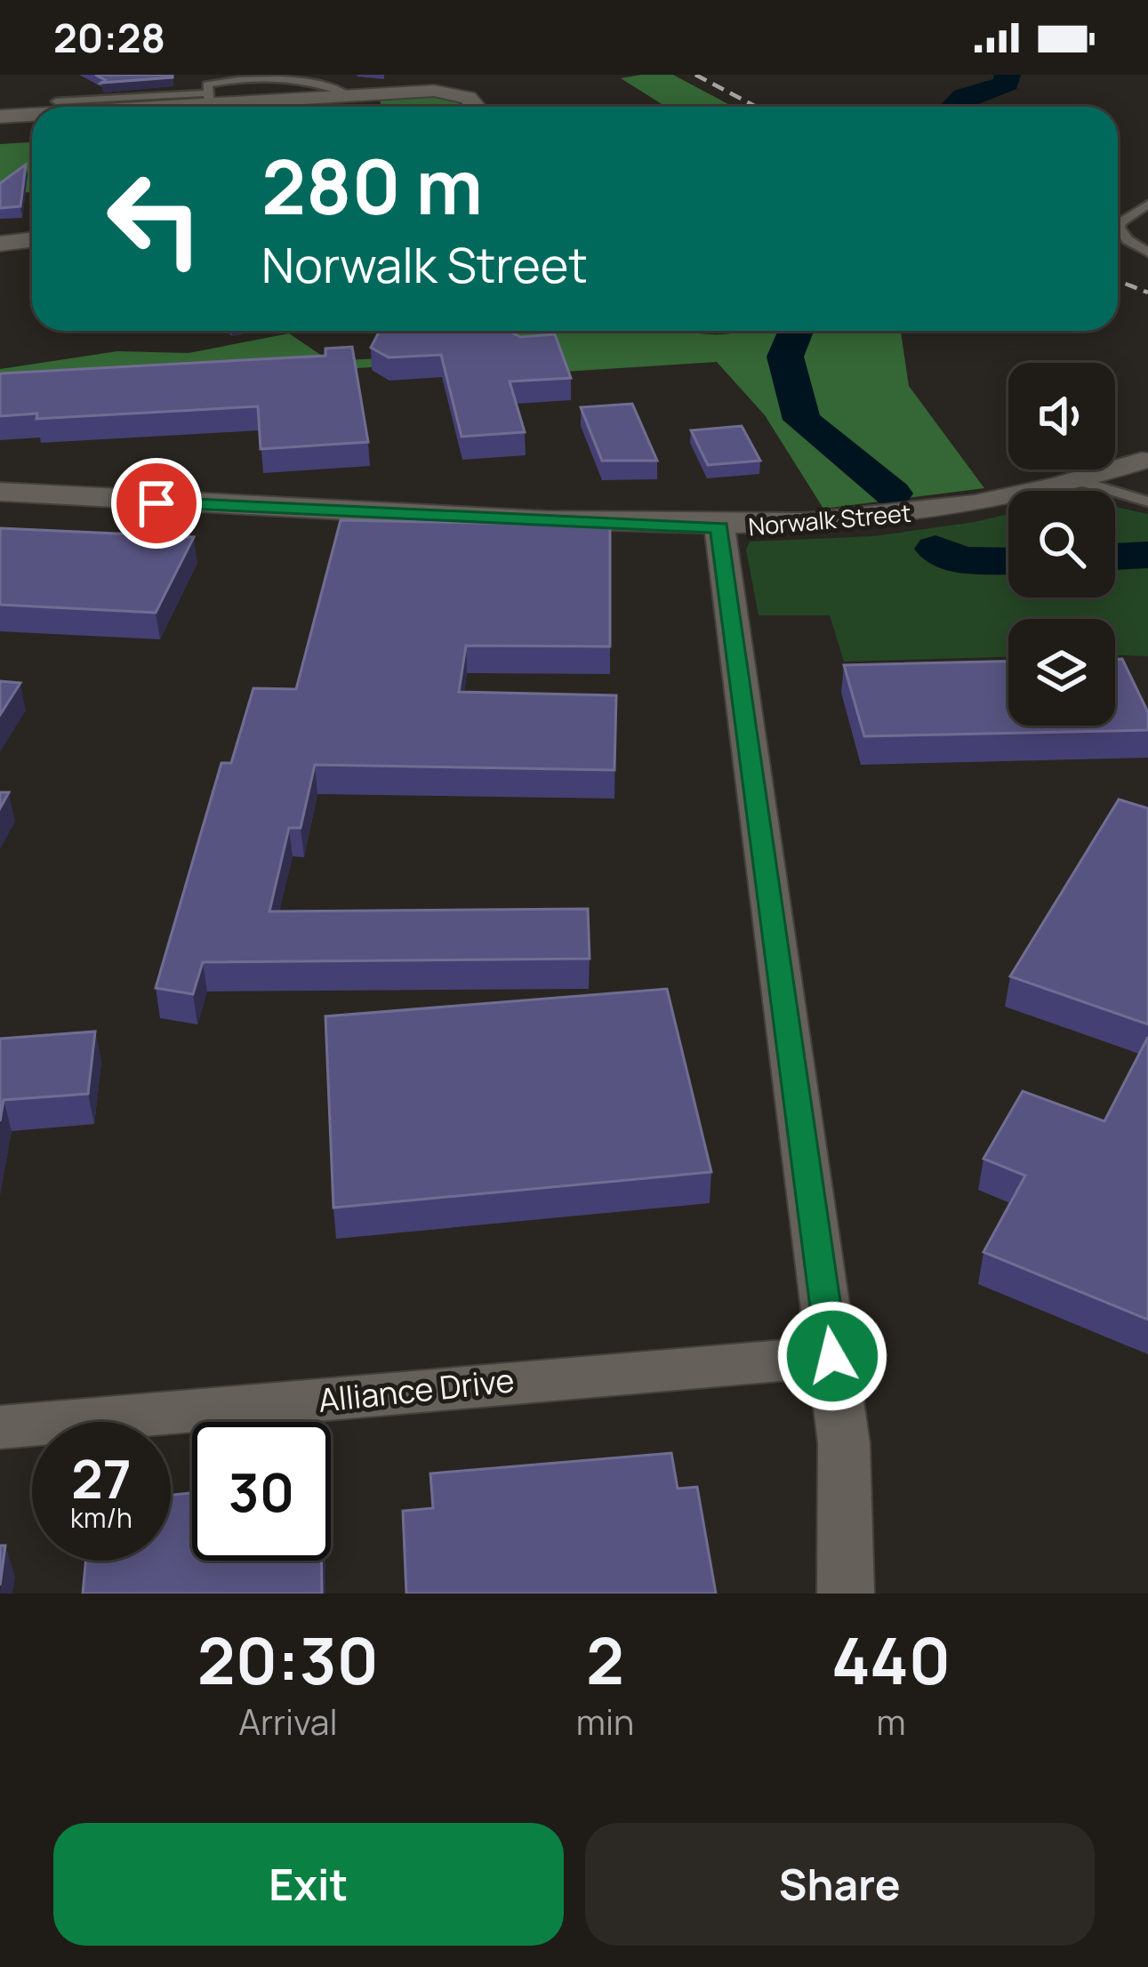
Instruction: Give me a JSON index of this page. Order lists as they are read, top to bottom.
{
  "streets": {
    "street": ["Norwalk Street", "Alliance Drive"]
  },
  "page": {
    "status": "20:28",
    "turn": ["280 m", "Norwalk Street"],
    "speed": "27 km/h",
    "limit": "30",
    "eta": [
      "20:30",
      "Arrival",
      "2",
      "min",
      "440",
      "m"
    ],
    "buttons": ["Exit", "Share"]
  }
}
